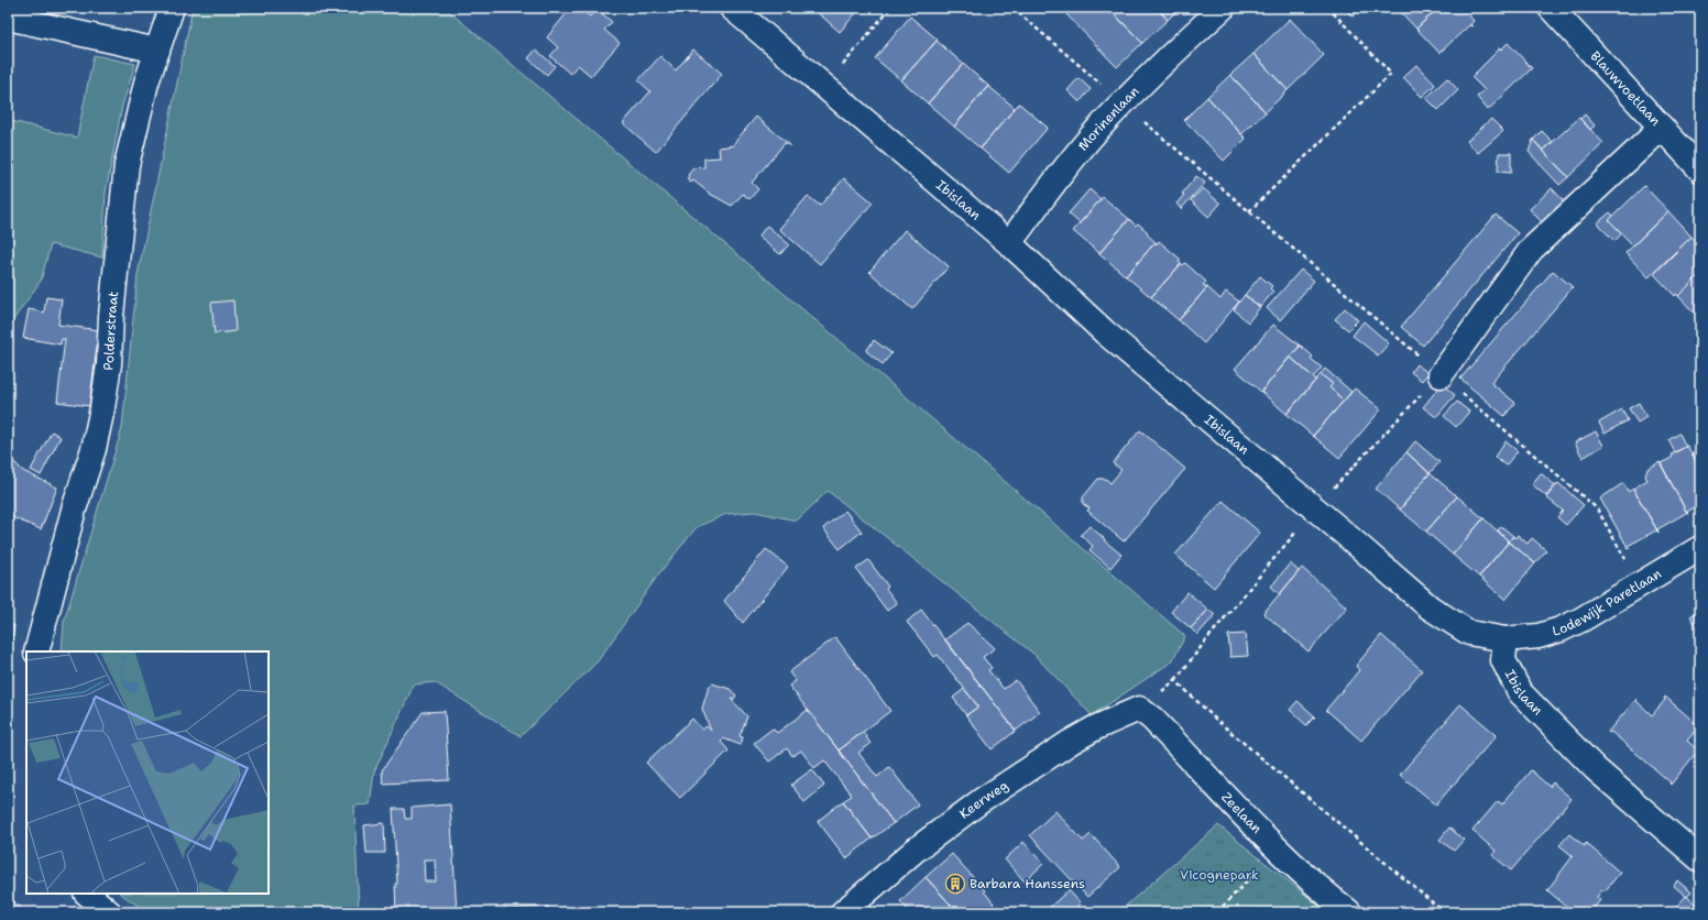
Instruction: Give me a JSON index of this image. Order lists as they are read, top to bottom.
{
  "streets": {
    "street": [
      "Blauwvoetlaan",
      "Morinenlaan",
      "Ibislaan",
      "Polderstraat",
      "Lodewijk Paretlaan",
      "Keerweg",
      "Zeelaan"
    ]
  },
  "crossings": [
    ["Morinenlaan", "Ibislaan"],
    ["Ibislaan", "Lodewijk Paretlaan"],
    ["Keerweg", "Zeelaan"]
  ],
  "parks": ["Vicognepark"],
  "places": {
    "building": ["Barbara Hanssens"]
  }
}
